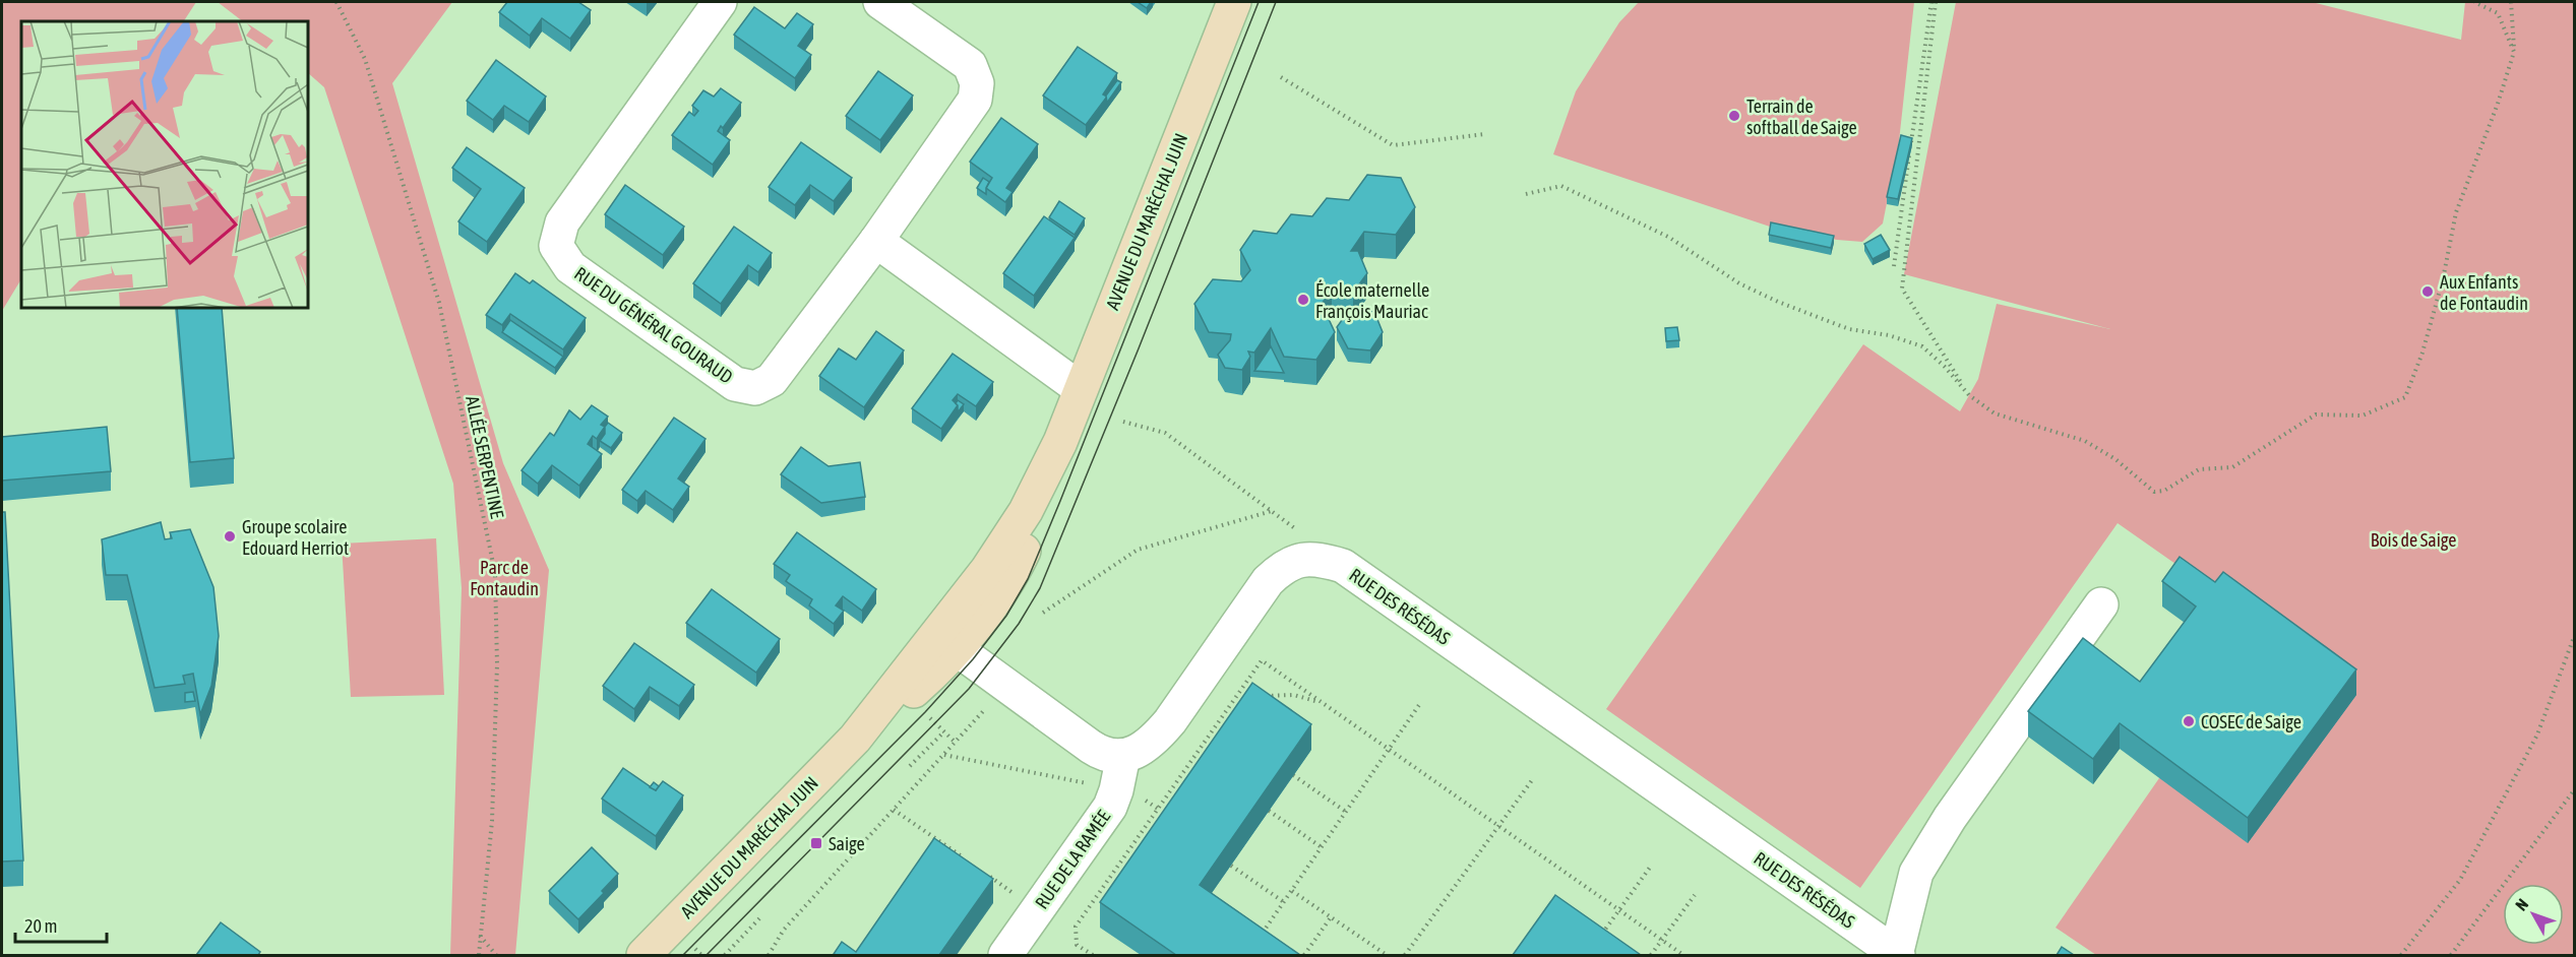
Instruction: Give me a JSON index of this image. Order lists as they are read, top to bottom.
{
  "streets": {
    "main road": ["AVENUE DU MARÉCHAL JUIN"],
    "street": ["RUE DU GÉNÉRAL GOURAUD", "RUE DES RÉSÉDAS", "RUE DE LA RAMÉE"],
    "path": ["ALLÉE SERPENTINE"]
  },
  "crossings": [
    ["RUE DES RÉSÉDAS", "RUE DE LA RAMÉE"]
  ],
  "parks": ["Bois de Saige", "Parc de Fontaudin"],
  "places": {
    "other": [
      "Terrain de softball de Saige",
      "Aux Enfants de Fontaudin",
      "École maternelle François Mauriac",
      "Groupe scolaire Edouard Herriot",
      "COSEC de Saige"
    ],
    "transit": ["Saige"]
  },
  "scale_bar": "20 m",
  "north": "top left"
}
